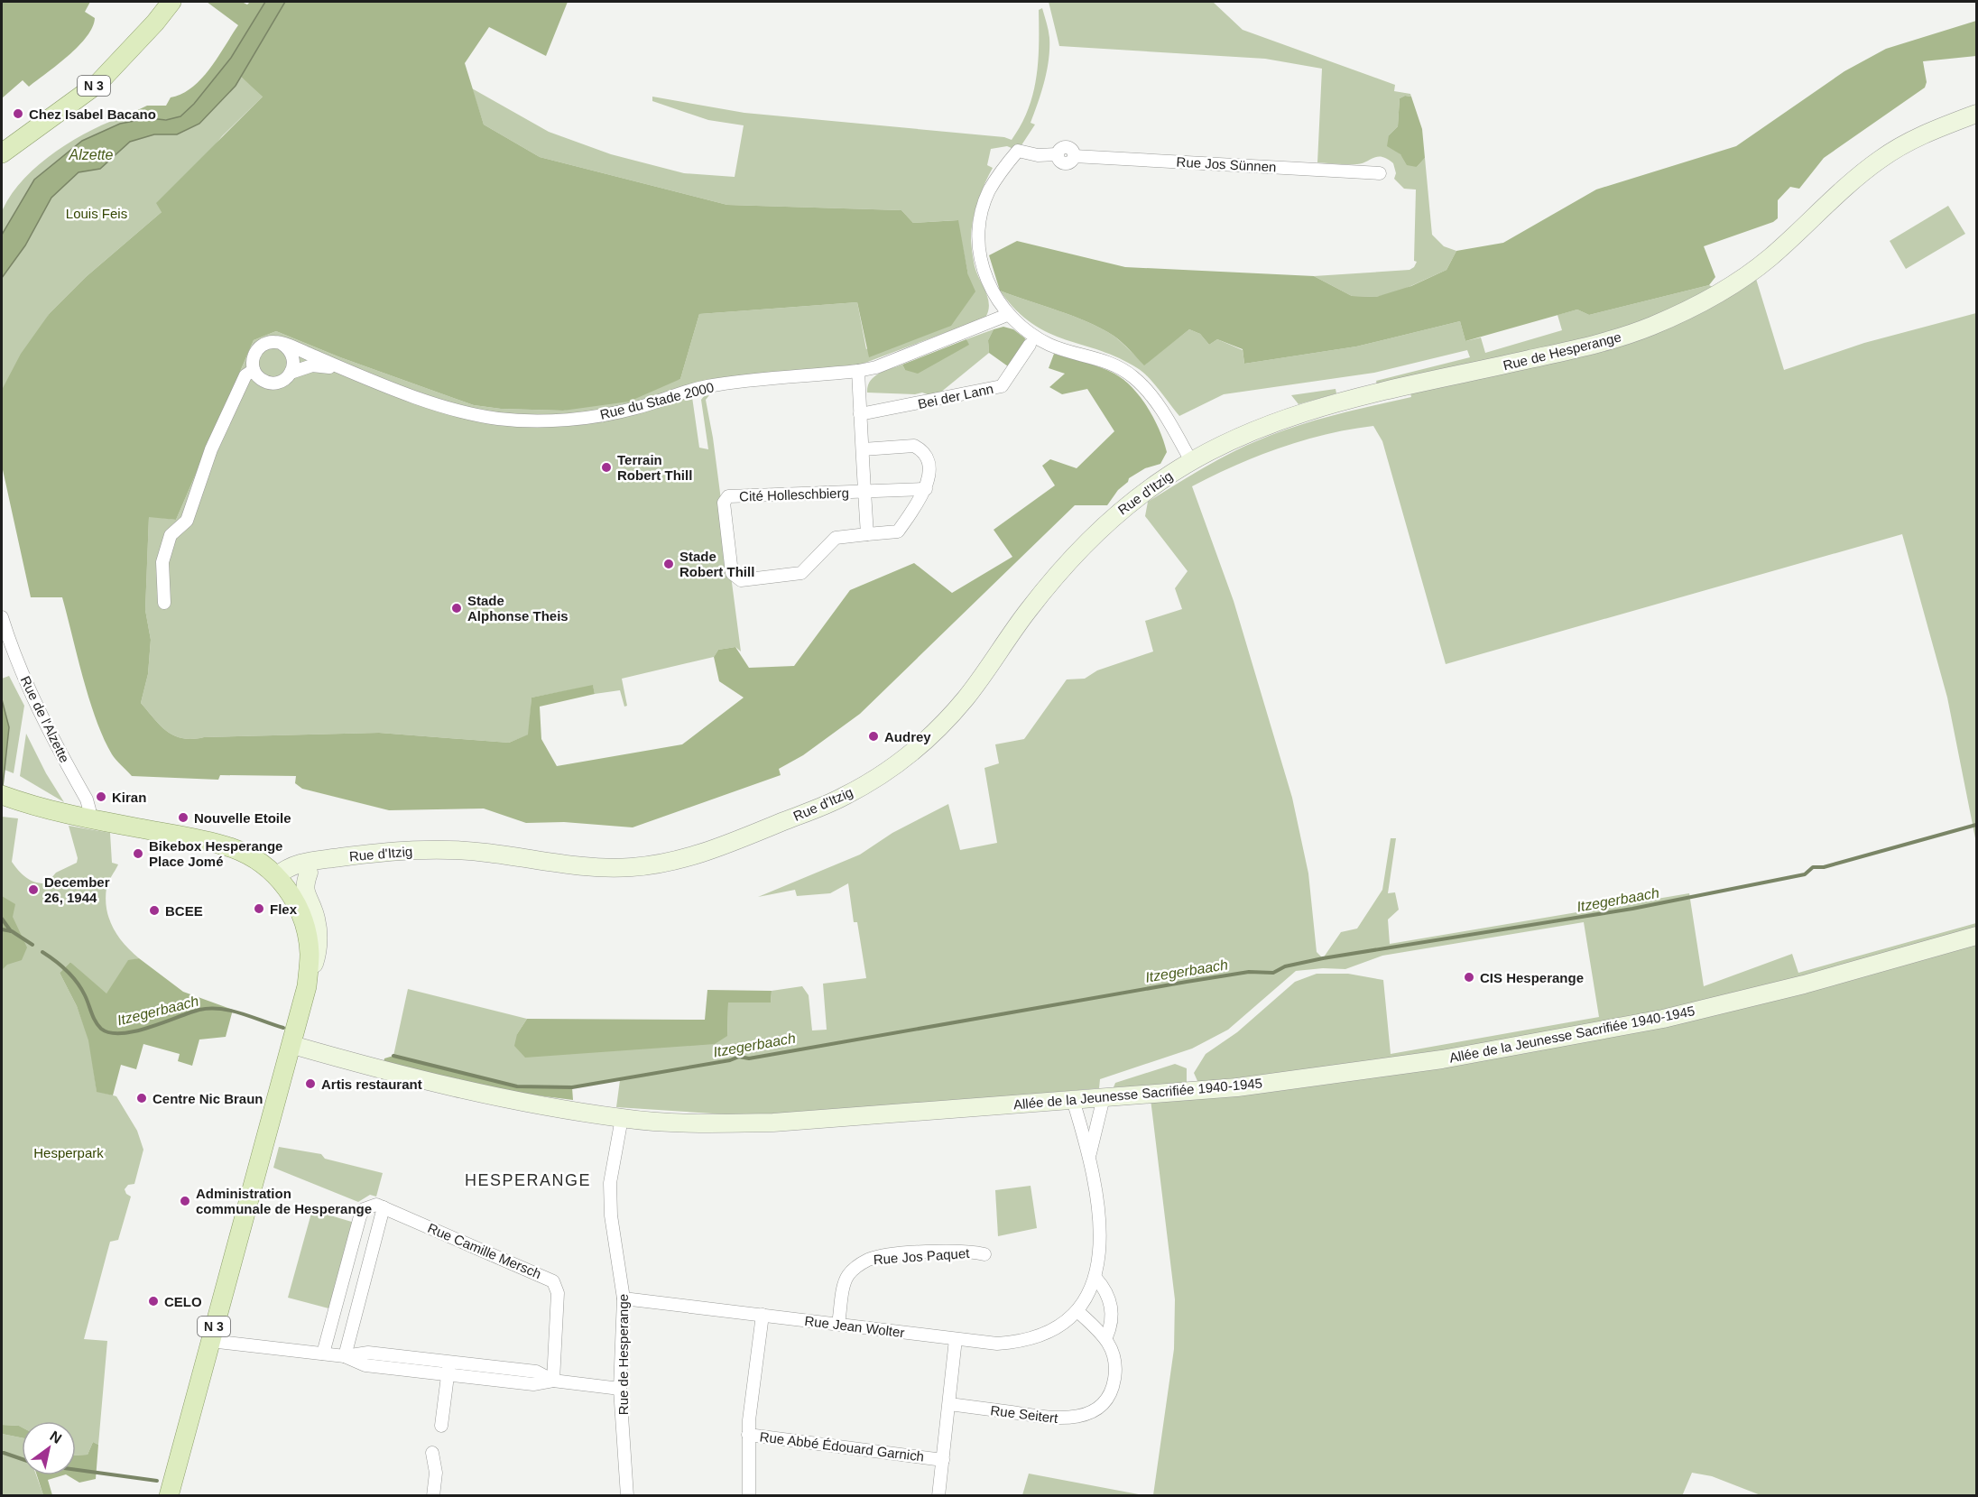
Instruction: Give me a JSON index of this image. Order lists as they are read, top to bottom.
{
  "streets": {
    "main road": [
      "N 3",
      "Rue de Hesperange",
      "Rue d'Itzig",
      "Allée de la Jeunesse Sacrifiée 1940-1945"
    ],
    "street": [
      "Rue Jos Sünnen",
      "Bei der Lann",
      "Rue du Stade 2000",
      "Cité Holleschbierg",
      "Rue de l'Alzette",
      "Rue Camille Mersch",
      "Rue Jos Paquet",
      "Rue Jean Wolter",
      "Rue Seitert",
      "Rue Abbé Édouard Garnich"
    ]
  },
  "crossings": [
    ["N 3", "Rue d'Itzig"],
    ["N 3", "Rue de l'Alzette"],
    ["N 3", "Allée de la Jeunesse Sacrifiée 1940-1945"],
    ["Rue Jos Sünnen", "Rue du Stade 2000"],
    ["Rue de Hesperange", "Rue d'Itzig"],
    ["Rue de Hesperange", "Allée de la Jeunesse Sacrifiée 1940-1945"],
    ["Rue de Hesperange", "Rue Jean Wolter"],
    ["Bei der Lann", "Cité Holleschbierg"],
    ["Rue du Stade 2000", "Cité Holleschbierg"],
    ["Allée de la Jeunesse Sacrifiée 1940-1945", "Rue Jean Wolter"],
    ["Rue Jos Paquet", "Rue Jean Wolter"],
    ["Rue Jean Wolter", "Rue Abbé Édouard Garnich"],
    ["Rue Seitert", "Rue Abbé Édouard Garnich"]
  ],
  "districts": ["HESPERANGE"],
  "water": ["Alzette", "Itzegerbaach"],
  "parks": ["Louis Feis", "Hesperpark"],
  "places": [
    "Chez Isabel Bacano",
    "Terrain Robert Thill",
    "Stade Robert Thill",
    "Stade Alphonse Theis",
    "Audrey",
    "Kiran",
    "Nouvelle Etoile",
    "Bikebox Hesperange Place Jomé",
    "December 26, 1944",
    "Flex",
    "BCEE",
    "CIS Hesperange",
    "Artis restaurant",
    "Centre Nic Braun",
    "Administration communale de Hesperange",
    "CELO"
  ],
  "north": "top right"
}
